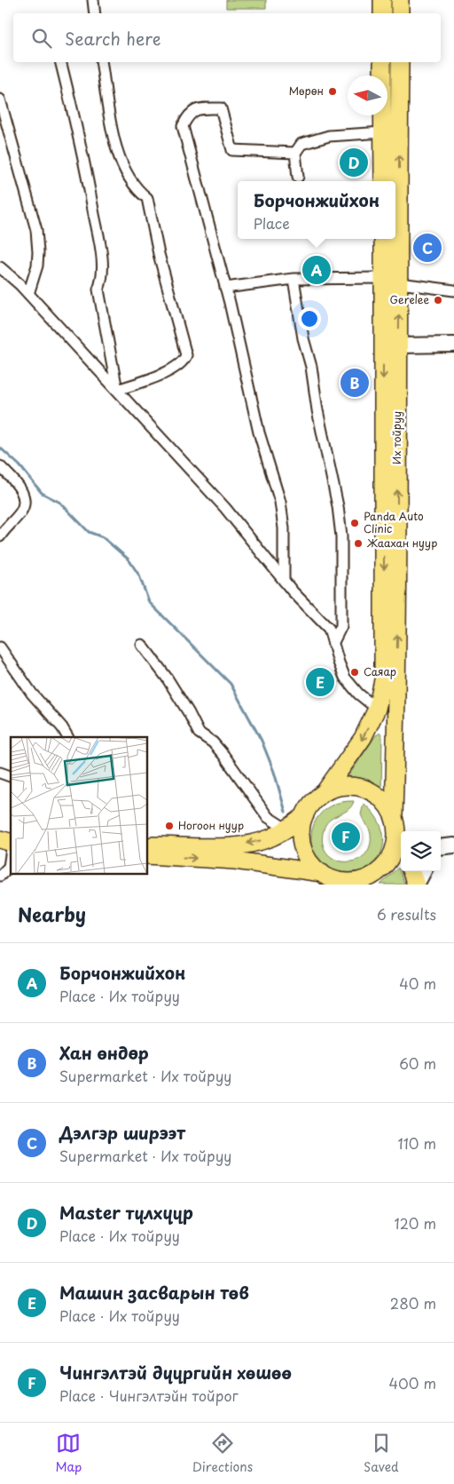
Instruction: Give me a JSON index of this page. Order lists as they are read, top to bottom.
{
  "streets": {
    "main road": ["Их тойруу"]
  },
  "places": [
    "Мөрөн",
    "Gerelee",
    "Panda Auto Clinic",
    "Жаахан нуур",
    "Саяар",
    "Ногоон нуур"
  ],
  "north": "left",
  "page": {
    "search": "Search here",
    "pins": [
      "D",
      "C",
      "A",
      "B",
      "E",
      "F"
    ],
    "popup": ["Борчонжийхон", "Place"],
    "heading": ["Nearby", "6 results"],
    "list": [
      {
        "mark": "A",
        "name": "Борчонжийхон",
        "note": "Place · Их тойруу",
        "value": "40 m"
      },
      {
        "mark": "B",
        "name": "Хан өндөр",
        "note": "Supermarket · Их тойруу",
        "value": "60 m"
      },
      {
        "mark": "C",
        "name": "Дэлгэр ширээт",
        "note": "Supermarket · Их тойруу",
        "value": "110 m"
      },
      {
        "mark": "D",
        "name": "Master түлхүүр",
        "note": "Place · Их тойруу",
        "value": "120 m"
      },
      {
        "mark": "E",
        "name": "Машин засварын төв",
        "note": "Place · Их тойруу",
        "value": "280 m"
      },
      {
        "mark": "F",
        "name": "Чингэлтэй дүүргийн хөшөө",
        "note": "Place · Чингэлтэйн тойрог",
        "value": "400 m"
      }
    ],
    "nav": ["Map", "Directions", "Saved"]
  }
}
